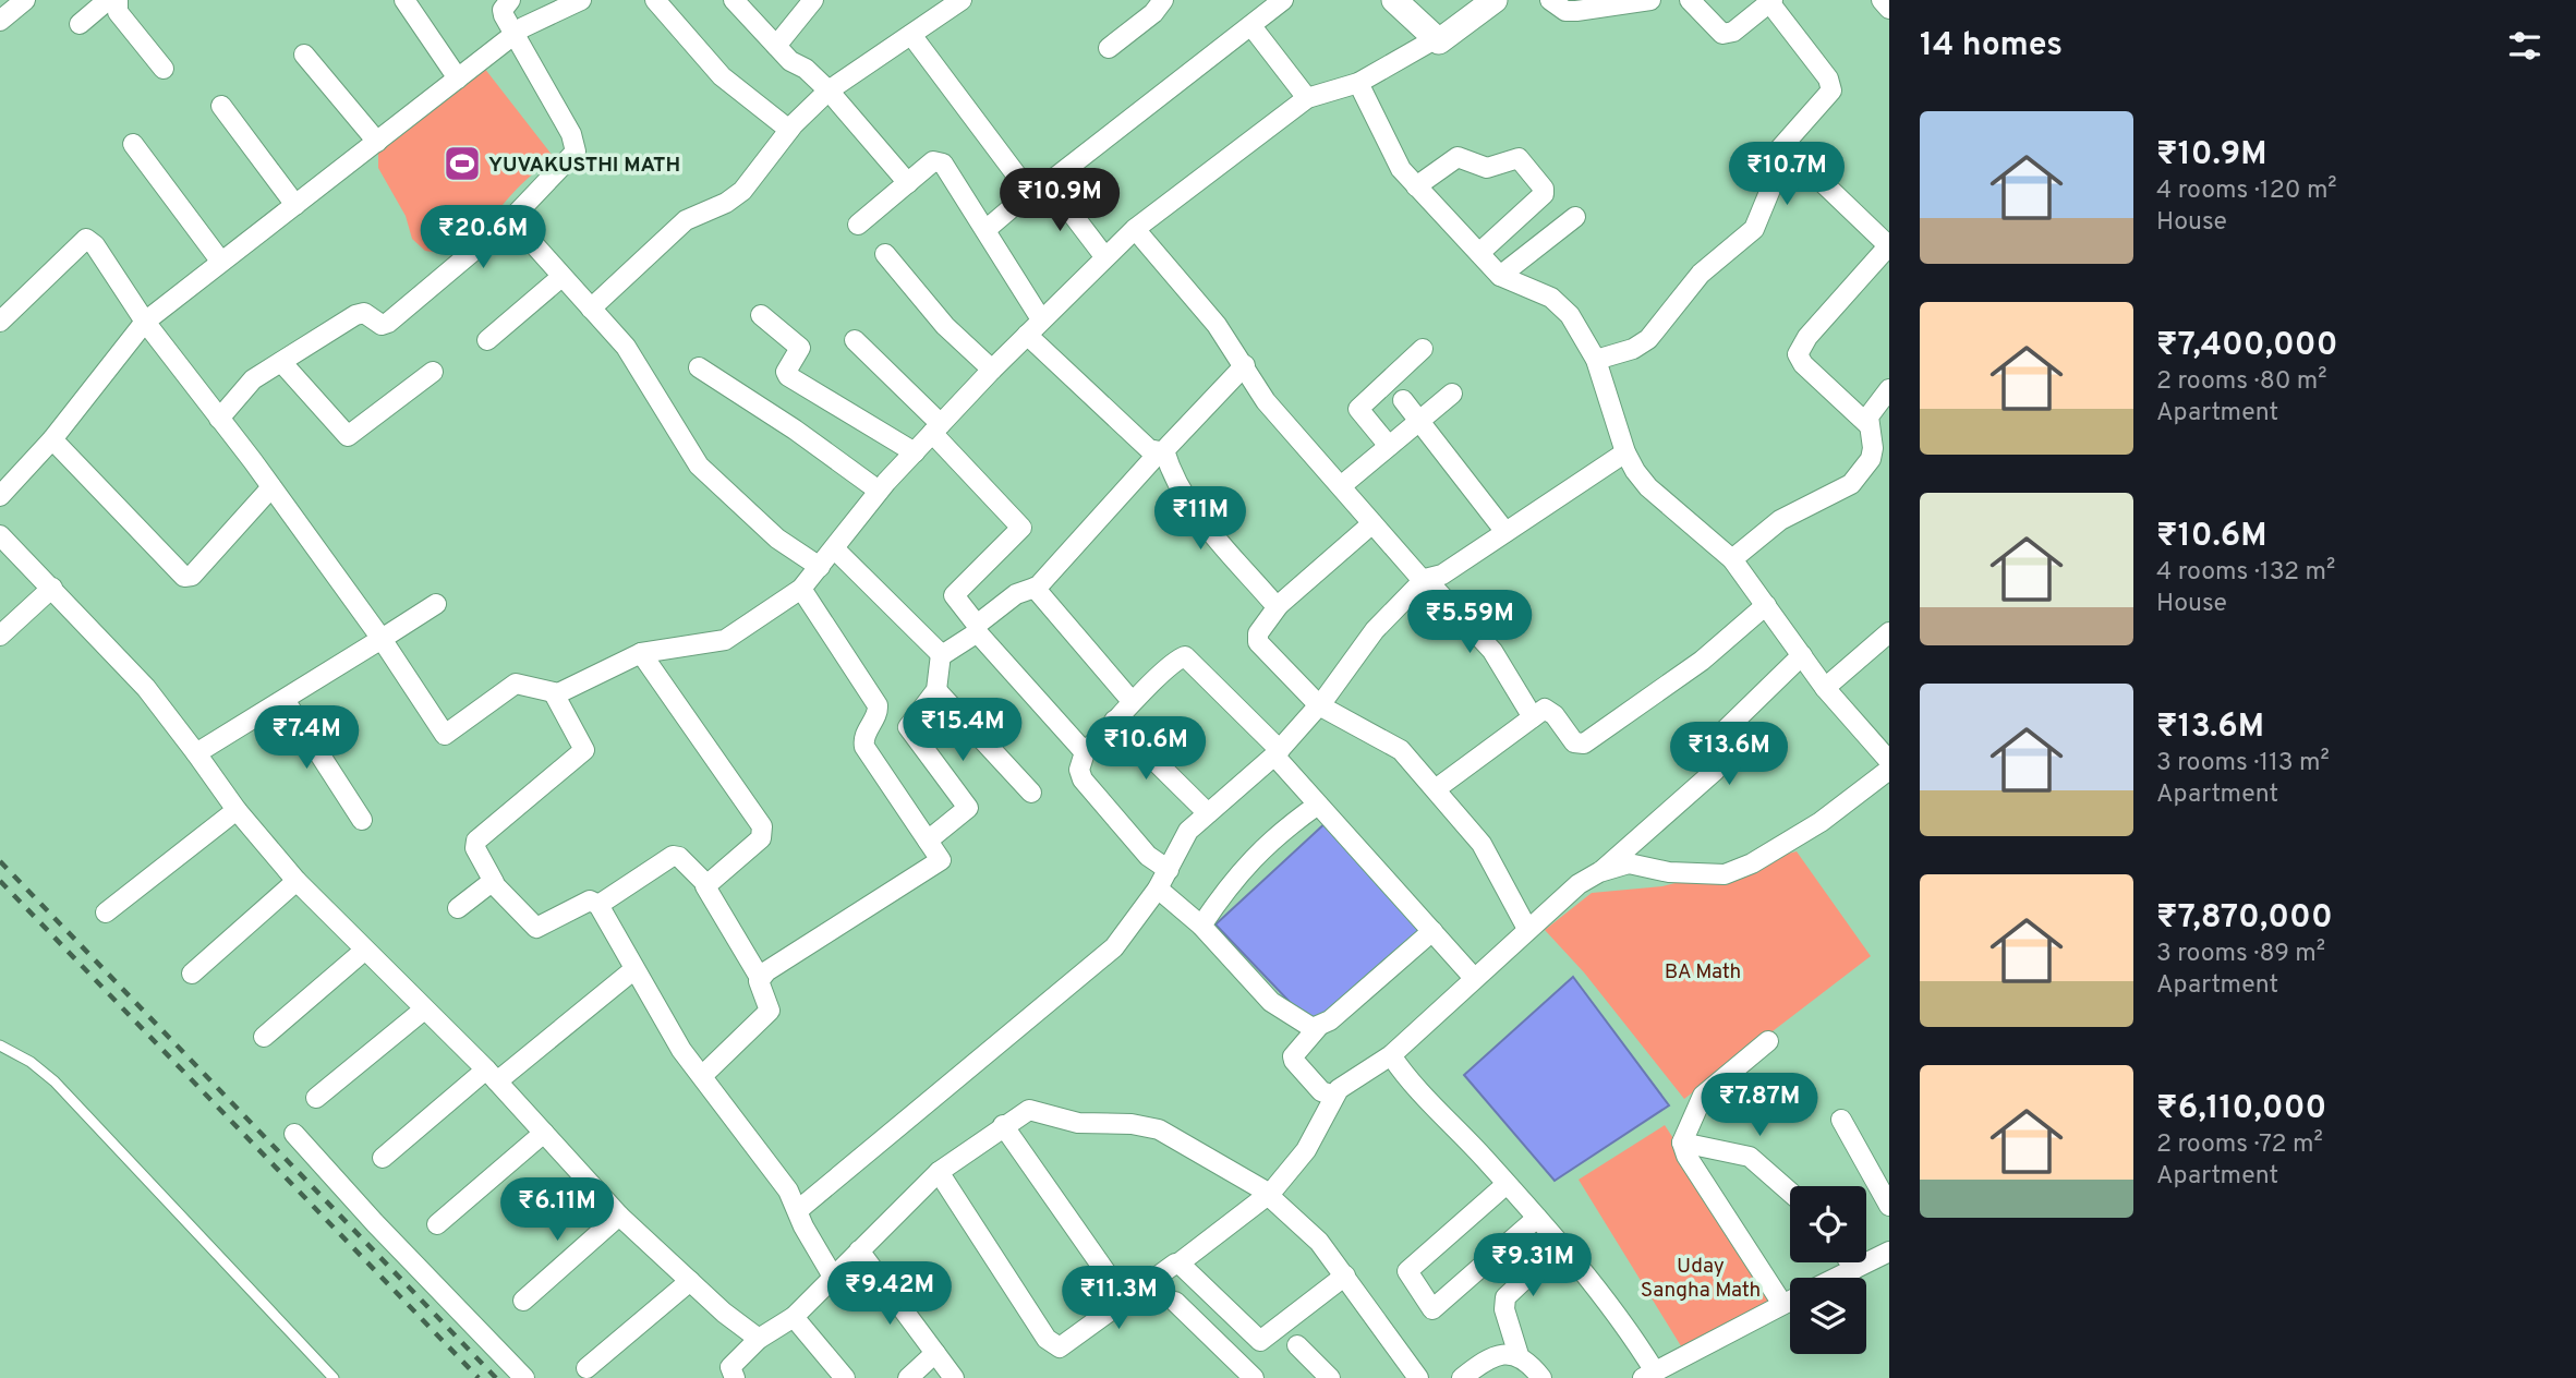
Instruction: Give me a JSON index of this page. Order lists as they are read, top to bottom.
{
  "parks": ["BA Math", "Uday Sangha Math"],
  "places": {
    "sports": ["YUVAKUSTHI MATH"]
  },
  "page": {
    "heading": "14 homes",
    "list": [
      {
        "name": "₹10.9M",
        "note": "4 rooms · 120 m² · House"
      },
      {
        "name": "₹7,400,000",
        "note": "2 rooms · 80 m² · Apartment"
      },
      {
        "name": "₹10.6M",
        "note": "4 rooms · 132 m² · House"
      },
      {
        "name": "₹13.6M",
        "note": "3 rooms · 113 m² · Apartment"
      },
      {
        "name": "₹7,870,000",
        "note": "3 rooms · 89 m² · Apartment"
      },
      {
        "name": "₹6,110,000",
        "note": "2 rooms · 72 m² · Apartment"
      }
    ],
    "price": [
      "₹10.7M",
      "₹10.9M",
      "₹20.6M",
      "₹11M",
      "₹5.59M",
      "₹15.4M",
      "₹7.4M",
      "₹10.6M",
      "₹13.6M",
      "₹7.87M",
      "₹6.11M",
      "₹9.31M",
      "₹9.42M",
      "₹11.3M"
    ]
  }
}
